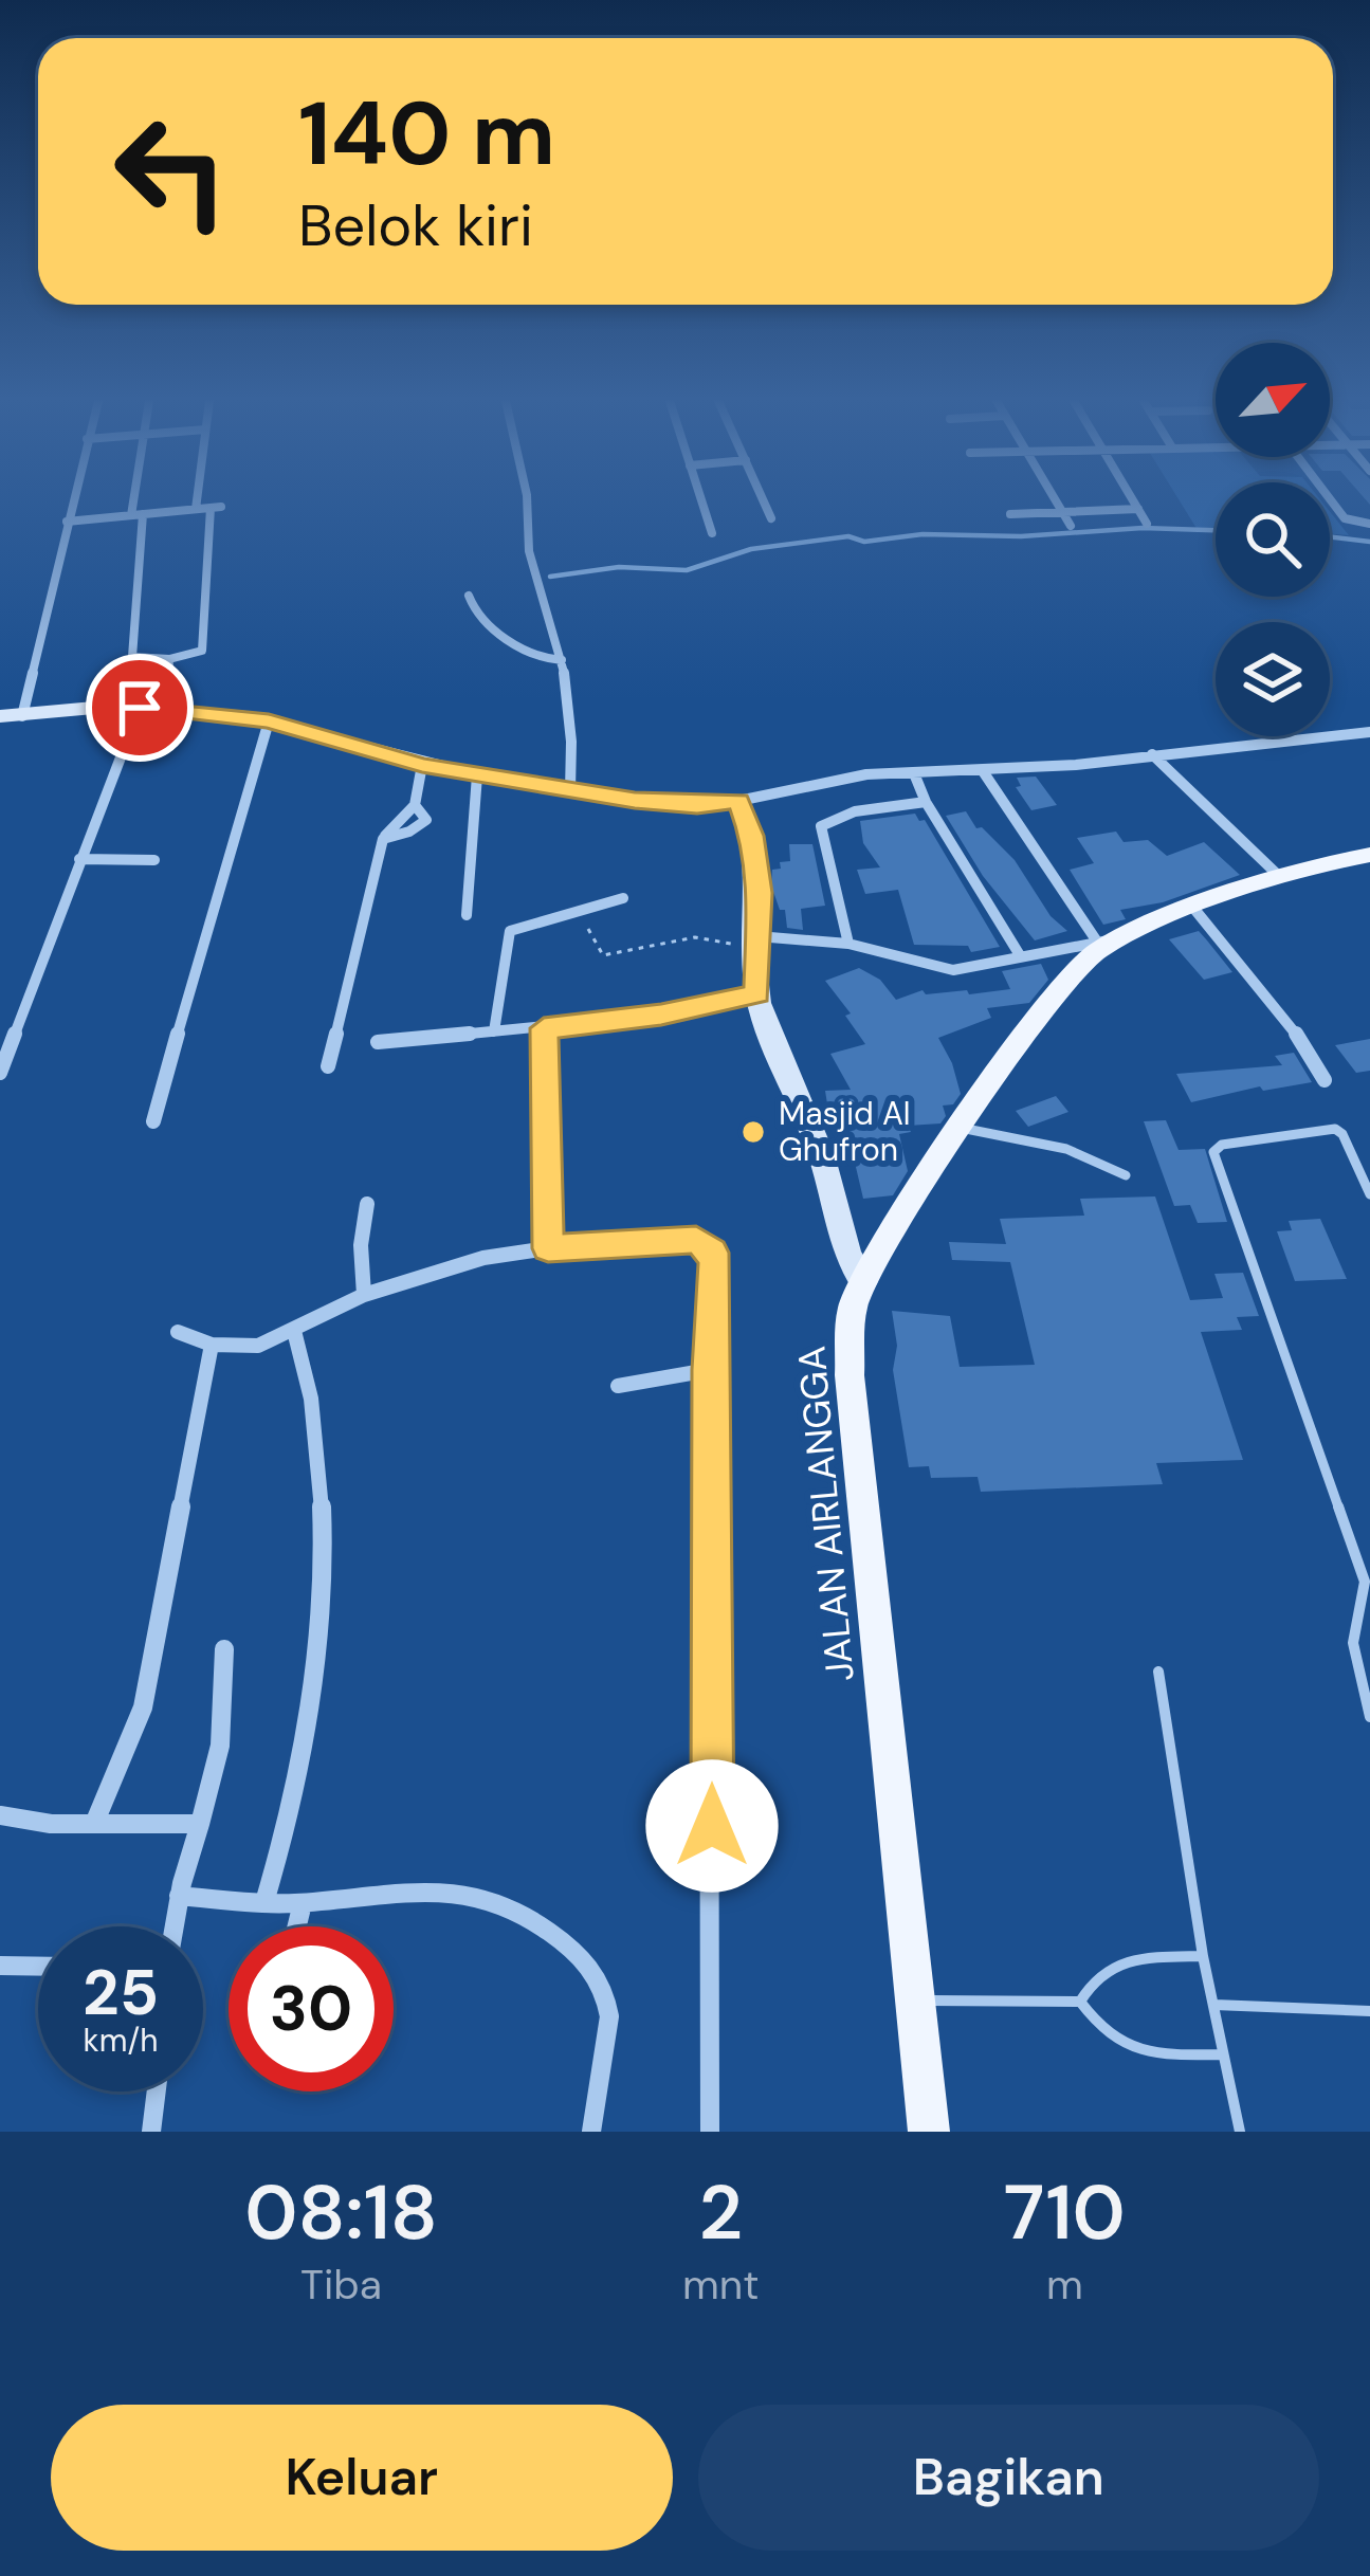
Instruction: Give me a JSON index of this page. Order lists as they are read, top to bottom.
{
  "streets": {
    "main road": ["JALAN AIRLANGGA"]
  },
  "places": ["Masjid Al Ghufron"],
  "north": "top right",
  "page": {
    "turn": ["140 m", "Belok kiri"],
    "speed": "25 km/h",
    "limit": "30",
    "eta": [
      "08:18",
      "Tiba",
      "2",
      "mnt",
      "710",
      "m"
    ],
    "buttons": ["Keluar", "Bagikan"]
  }
}
